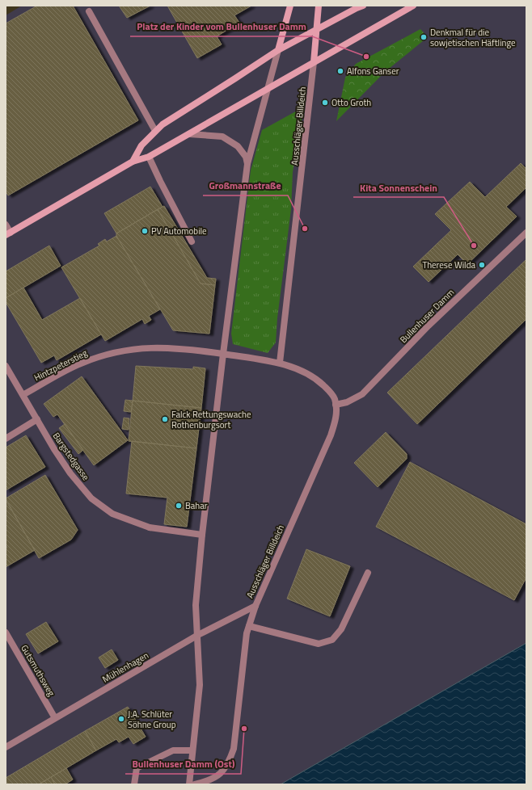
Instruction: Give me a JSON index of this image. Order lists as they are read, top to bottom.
{
  "streets": {
    "main road": ["Ausschläger Billdeich"],
    "street": [
      "Bullenhuser Damm",
      "Hintzpeterstieg",
      "Bargstedgasse",
      "Mühlenhagen",
      "Gutsmuthsweg"
    ]
  },
  "crossings": [
    ["Ausschläger Billdeich", "Bullenhuser Damm"],
    ["Ausschläger Billdeich", "Hintzpeterstieg"],
    ["Ausschläger Billdeich", "Mühlenhagen"],
    ["Hintzpeterstieg", "Bargstedgasse"],
    ["Mühlenhagen", "Gutsmuthsweg"]
  ],
  "places": [
    "Denkmal für die sowjetischen Häftlinge",
    "Platz der Kinder vom Bullenhuser Damm",
    "Alfons Ganser",
    "Otto Groth",
    "Großmannstraße",
    "PV Automobile",
    "Kita Sonnenschein",
    "Therese Wilda",
    "Falck Rettungswache Rothenburgsort",
    "Bahar",
    "J.A. Schlüter Söhne Group",
    "Bullenhuser Damm (Ost)"
  ]
}
